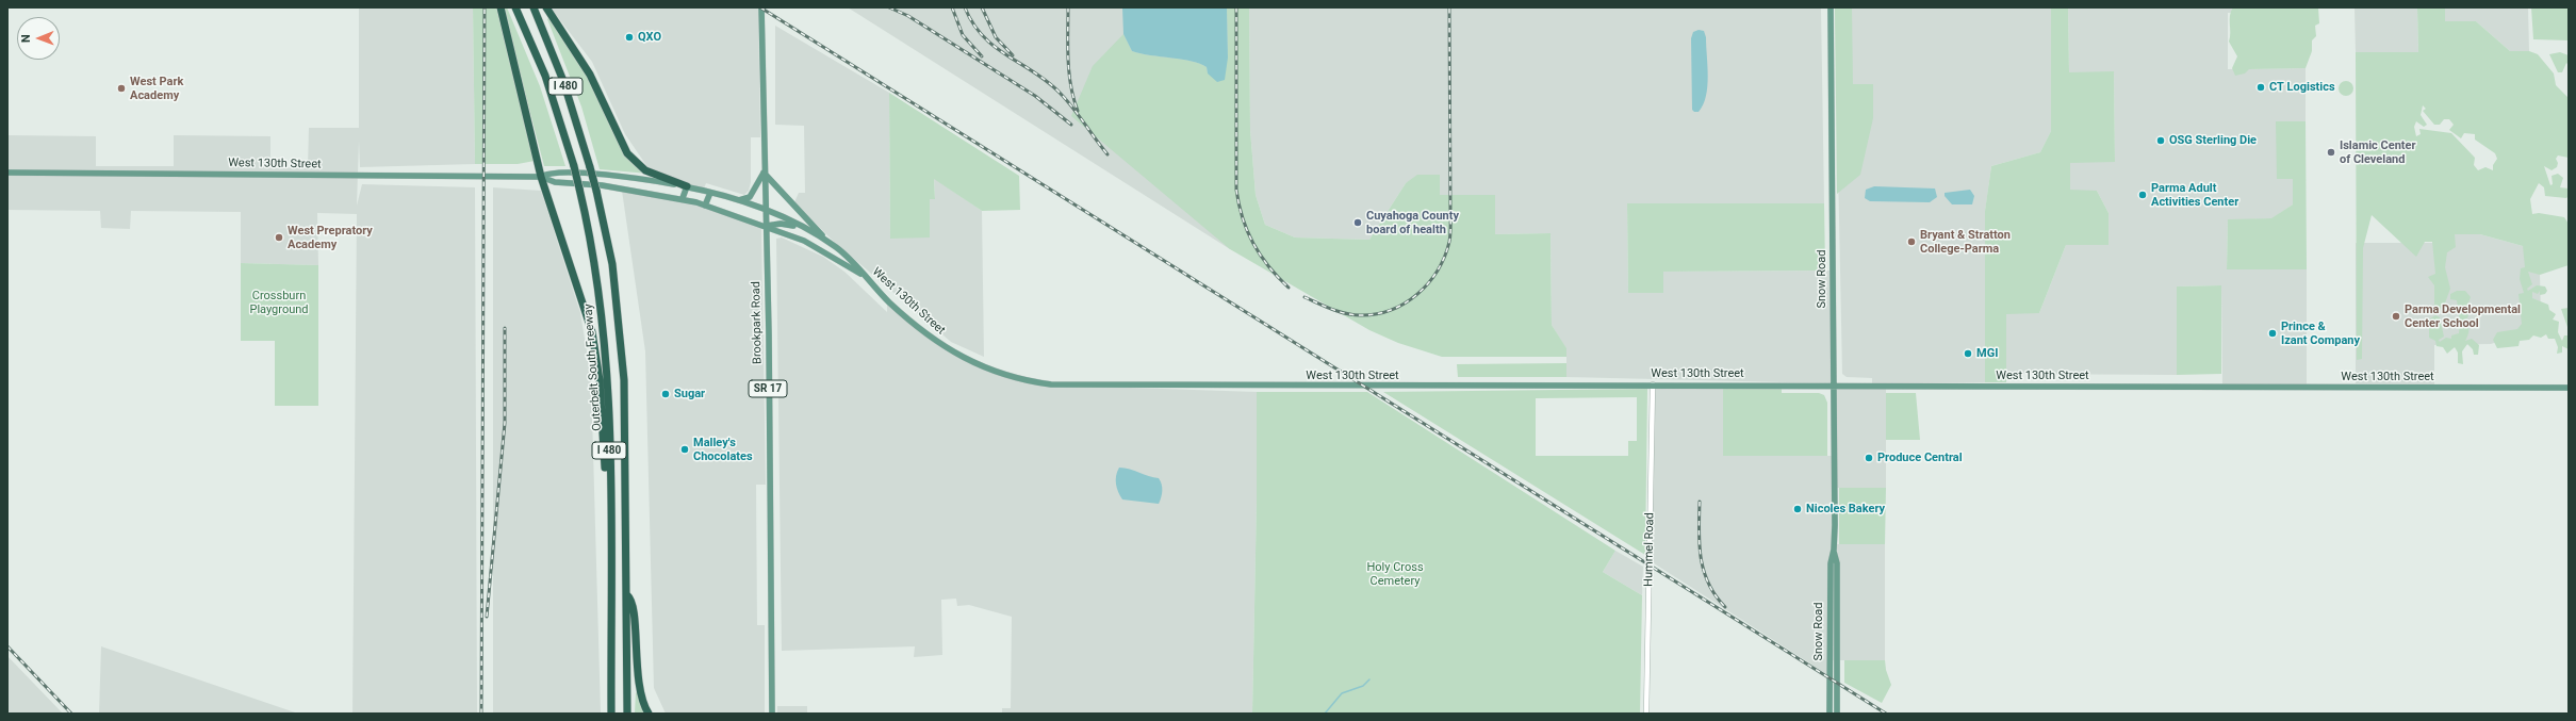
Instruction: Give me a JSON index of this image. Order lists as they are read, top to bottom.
{
  "streets": {
    "highway": ["I 480", "Outerbelt South Freeway"],
    "main road": [
      "West 130th Street",
      "Snow Road",
      "Brookpark Road",
      "SR 17"
    ],
    "street": ["Hummel Road"]
  },
  "crossings": [
    ["West 130th Street", "Snow Road"],
    ["West 130th Street", "Brookpark Road"],
    ["West 130th Street", "Hummel Road"]
  ],
  "parks": ["Crossburn Playground", "Holy Cross Cemetery"],
  "places": [
    "QXO",
    "CT Logistics",
    "West Park Academy",
    "OSG Sterling Die",
    "Islamic Center of Cleveland",
    "Parma Adult Activities Center",
    "Cuyahoga County board of health",
    "West Prepratory Academy",
    "Bryant & Stratton College-Parma",
    "Parma Developmental Center School",
    "Prince & Izant Company",
    "MGI",
    "Sugar",
    "Malley's Chocolates",
    "Produce Central",
    "Nicoles Bakery"
  ],
  "north": "left"
}
